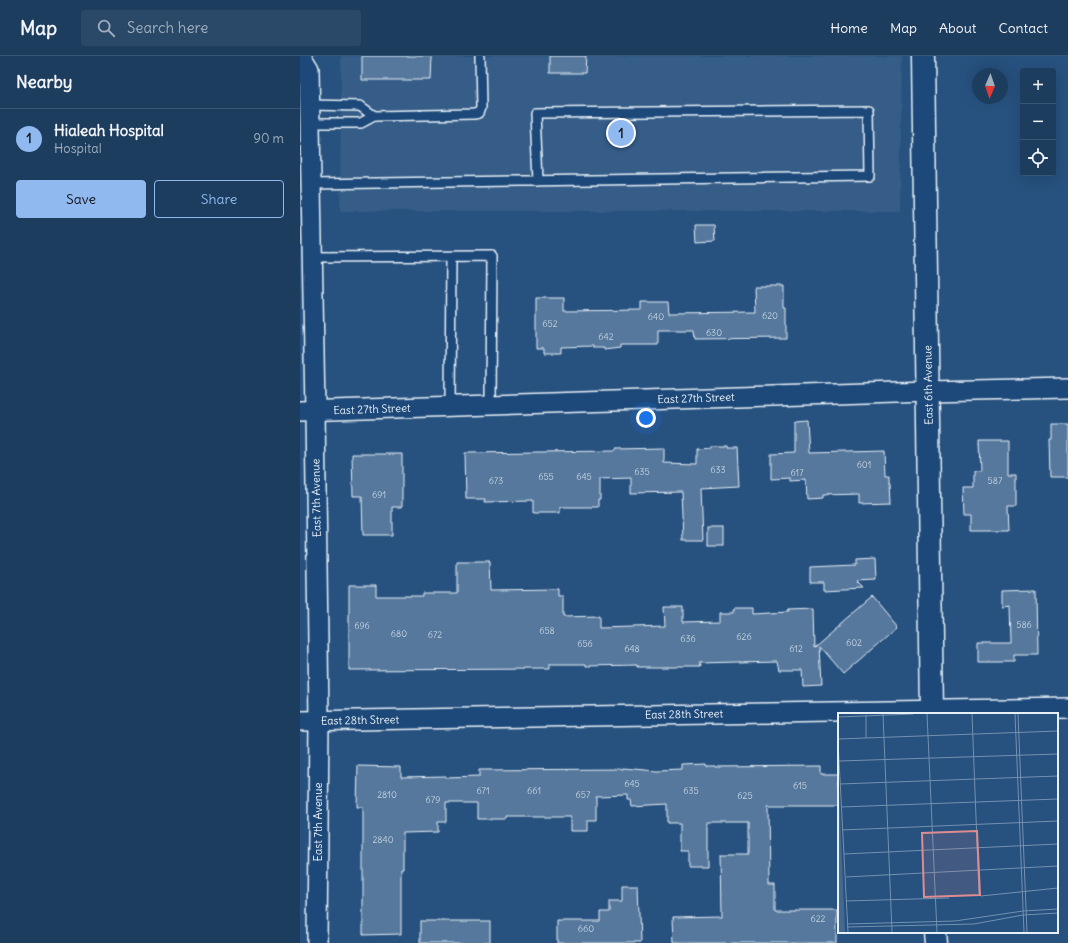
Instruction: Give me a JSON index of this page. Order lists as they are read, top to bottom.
{
  "streets": {
    "street": [
      "East 6th Avenue",
      "East 27th Street",
      "East 7th Avenue",
      "East 28th Street"
    ]
  },
  "crossings": [
    ["East 6th Avenue", "East 27th Street"],
    ["East 6th Avenue", "East 28th Street"],
    ["East 27th Street", "East 7th Avenue"],
    ["East 7th Avenue", "East 28th Street"]
  ],
  "house_numbers": [
    "620",
    "640",
    "652",
    "630",
    "642",
    "601",
    "633",
    "635",
    "617",
    "655",
    "645",
    "673",
    "587",
    "691",
    "586",
    "696",
    "658",
    "680",
    "672",
    "626",
    "636",
    "602",
    "656",
    "648",
    "612",
    "645",
    "615",
    "671",
    "661",
    "635",
    "2810",
    "657",
    "625",
    "679",
    "2840",
    "622",
    "660"
  ],
  "north": "bottom",
  "page": {
    "header": "Map",
    "search": "Search here",
    "nav": [
      "Home",
      "Map",
      "About",
      "Contact"
    ],
    "heading": "Nearby",
    "map_buttons": ["+", "−"],
    "list": [
      {
        "mark": "1",
        "name": "Hialeah Hospital",
        "note": "Hospital",
        "value": "90 m"
      }
    ],
    "pins": "1",
    "buttons": ["Save", "Share"]
  }
}
